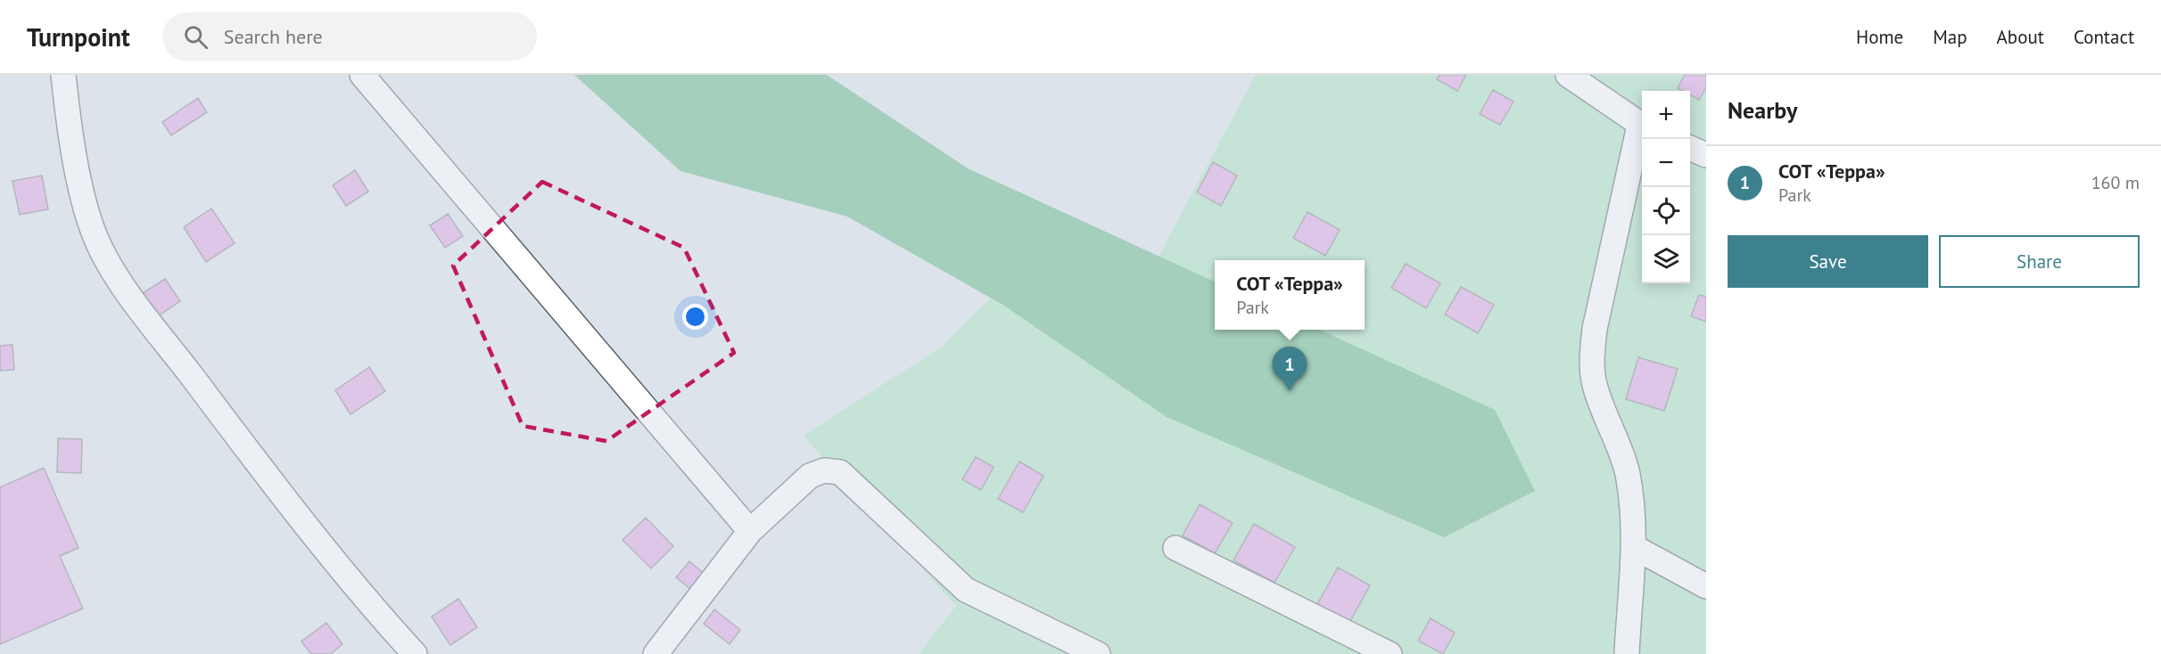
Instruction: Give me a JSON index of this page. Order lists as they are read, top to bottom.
{
  "page": {
    "header": "Turnpoint",
    "search": "Search here",
    "nav": [
      "Home",
      "Map",
      "About",
      "Contact"
    ],
    "heading": "Nearby",
    "map_buttons": ["+", "−"],
    "list": [
      {
        "mark": "1",
        "name": "СОТ «Терра»",
        "note": "Park",
        "value": "160 m"
      }
    ],
    "buttons": ["Save", "Share"],
    "popup": ["СОТ «Терра»", "Park"],
    "pins": "1"
  }
}
